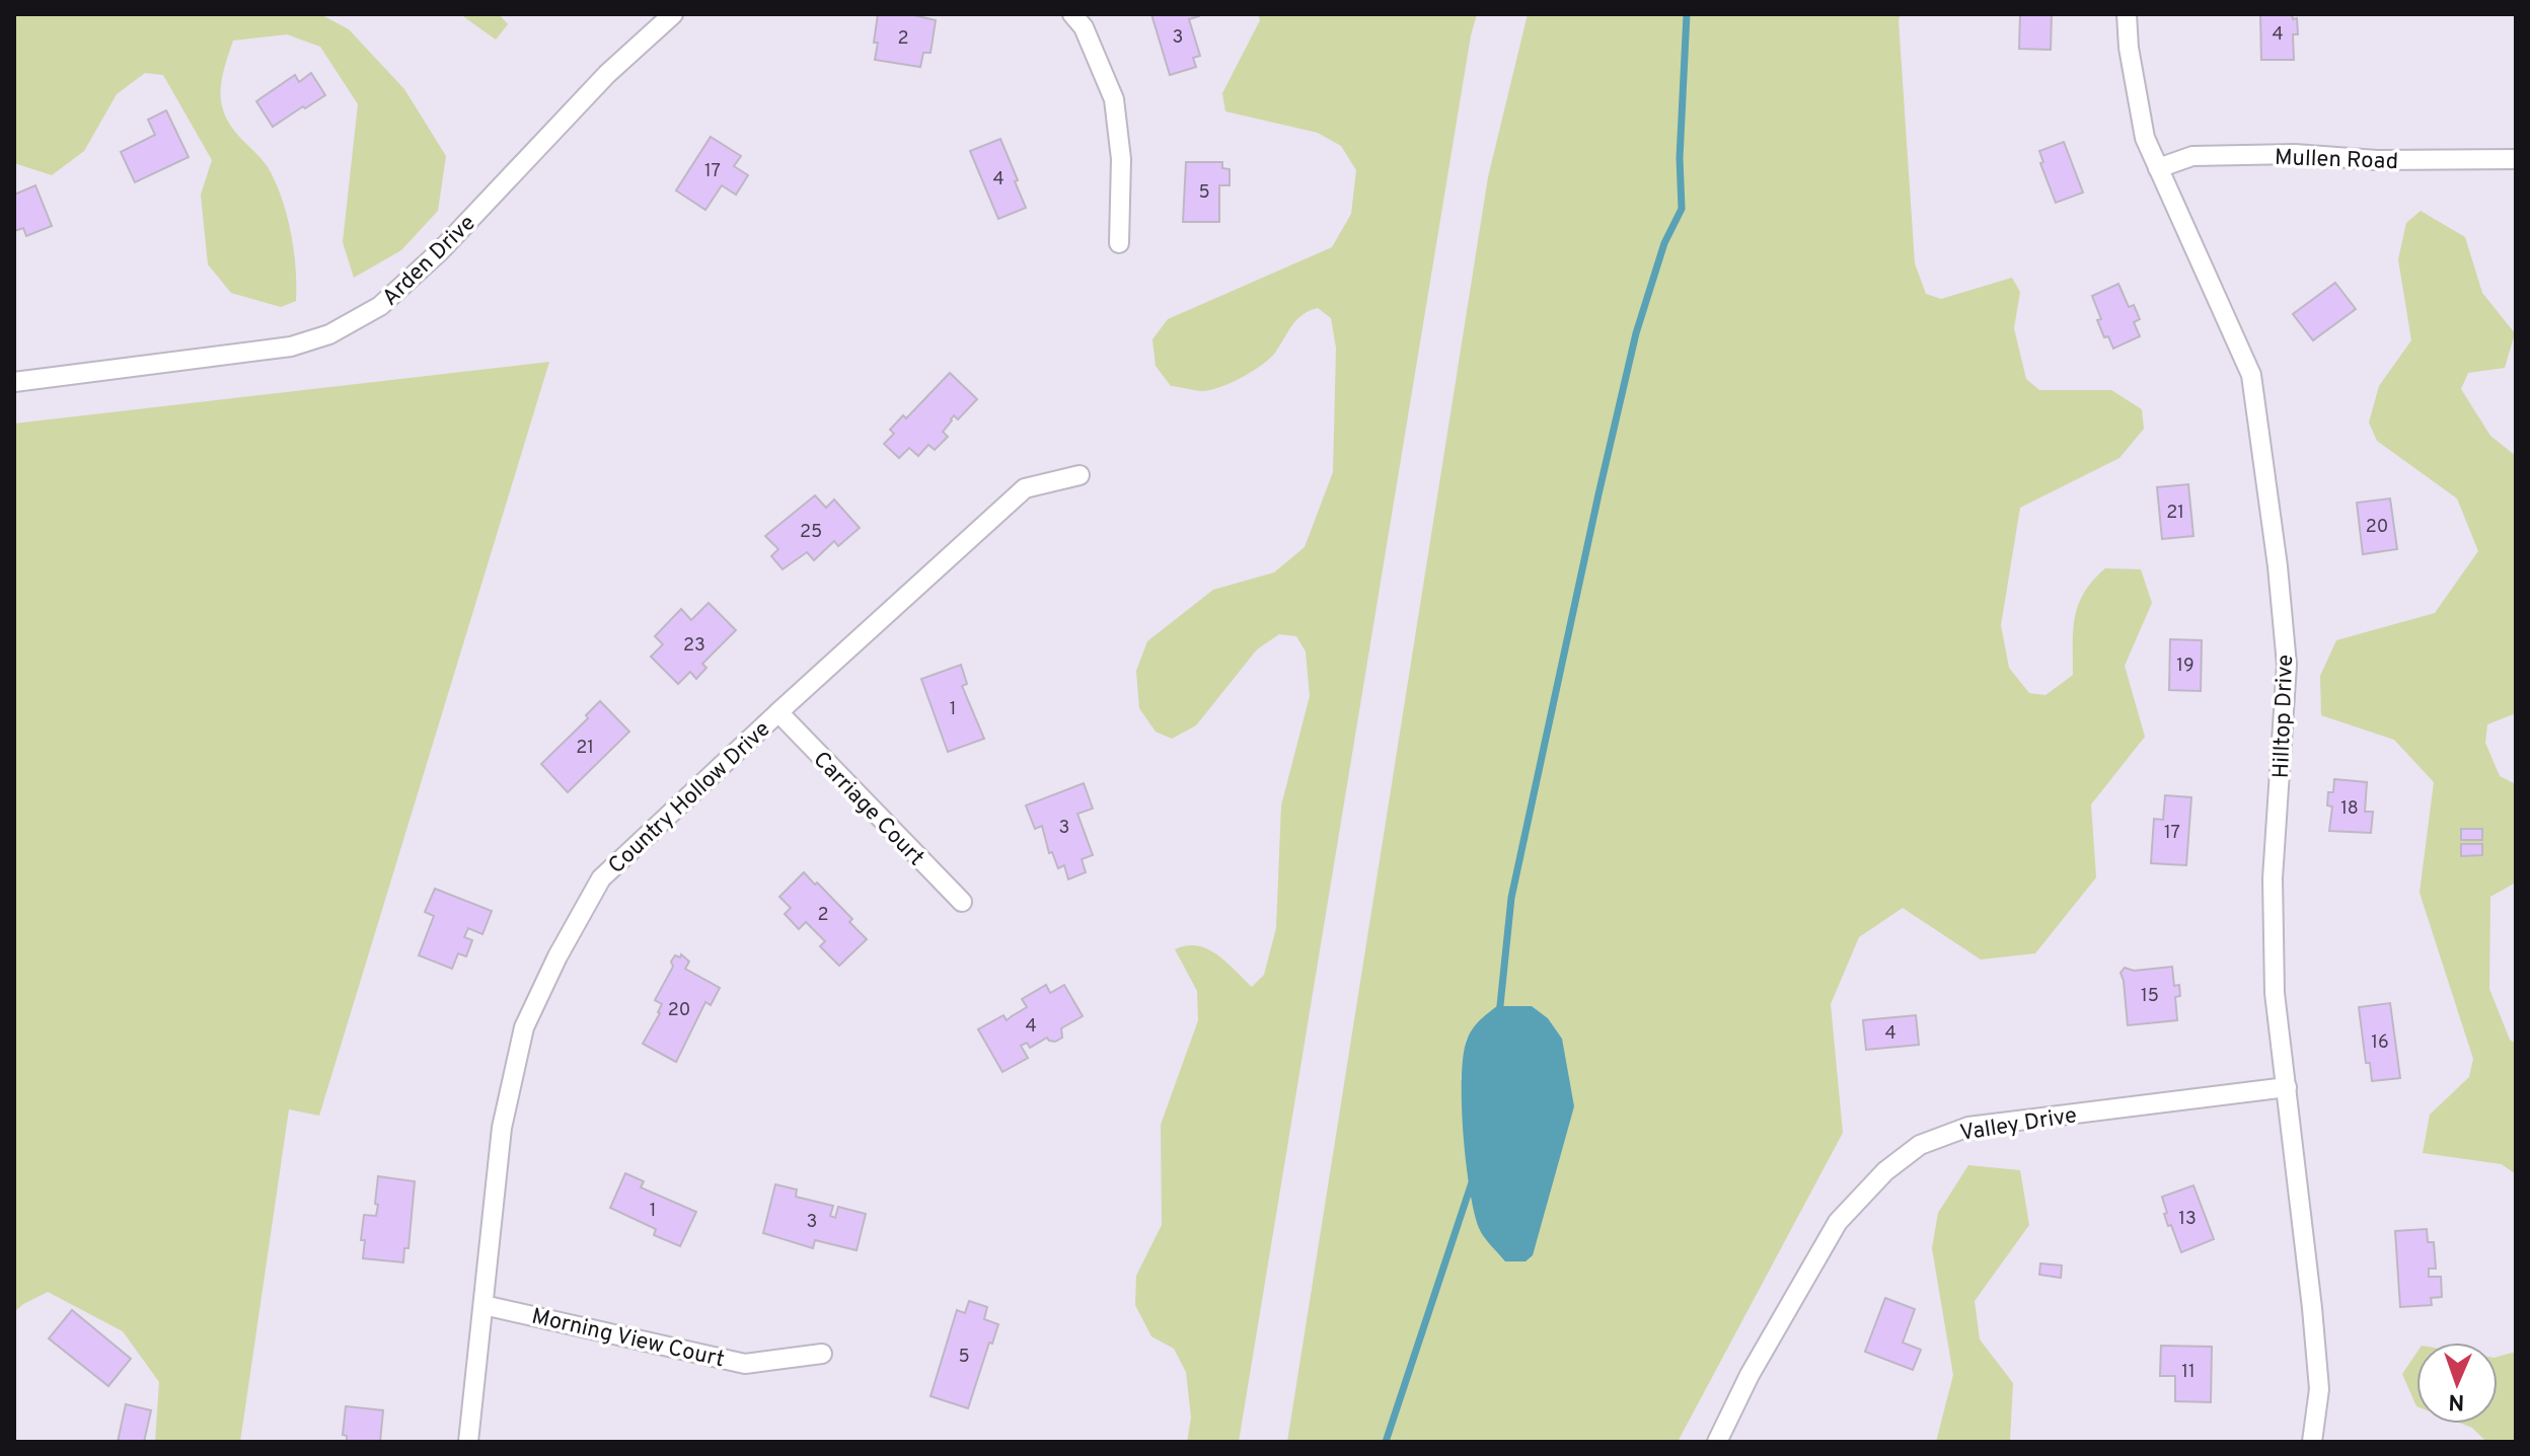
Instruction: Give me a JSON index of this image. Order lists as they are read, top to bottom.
{
  "streets": {
    "street": [
      "Mullen Road",
      "Arden Drive",
      "Hilltop Drive",
      "Country Hollow Drive",
      "Carriage Court",
      "Valley Drive",
      "Morning View Court"
    ]
  },
  "crossings": [
    ["Mullen Road", "Hilltop Drive"],
    ["Hilltop Drive", "Valley Drive"],
    ["Country Hollow Drive", "Carriage Court"],
    ["Country Hollow Drive", "Morning View Court"]
  ],
  "house_numbers": [
    "4",
    "3",
    "2",
    "17",
    "4",
    "5",
    "21",
    "20",
    "25",
    "23",
    "19",
    "1",
    "21",
    "18",
    "3",
    "17",
    "2",
    "15",
    "20",
    "4",
    "4",
    "16",
    "1",
    "13",
    "3",
    "5",
    "11"
  ],
  "north": "bottom"
}
